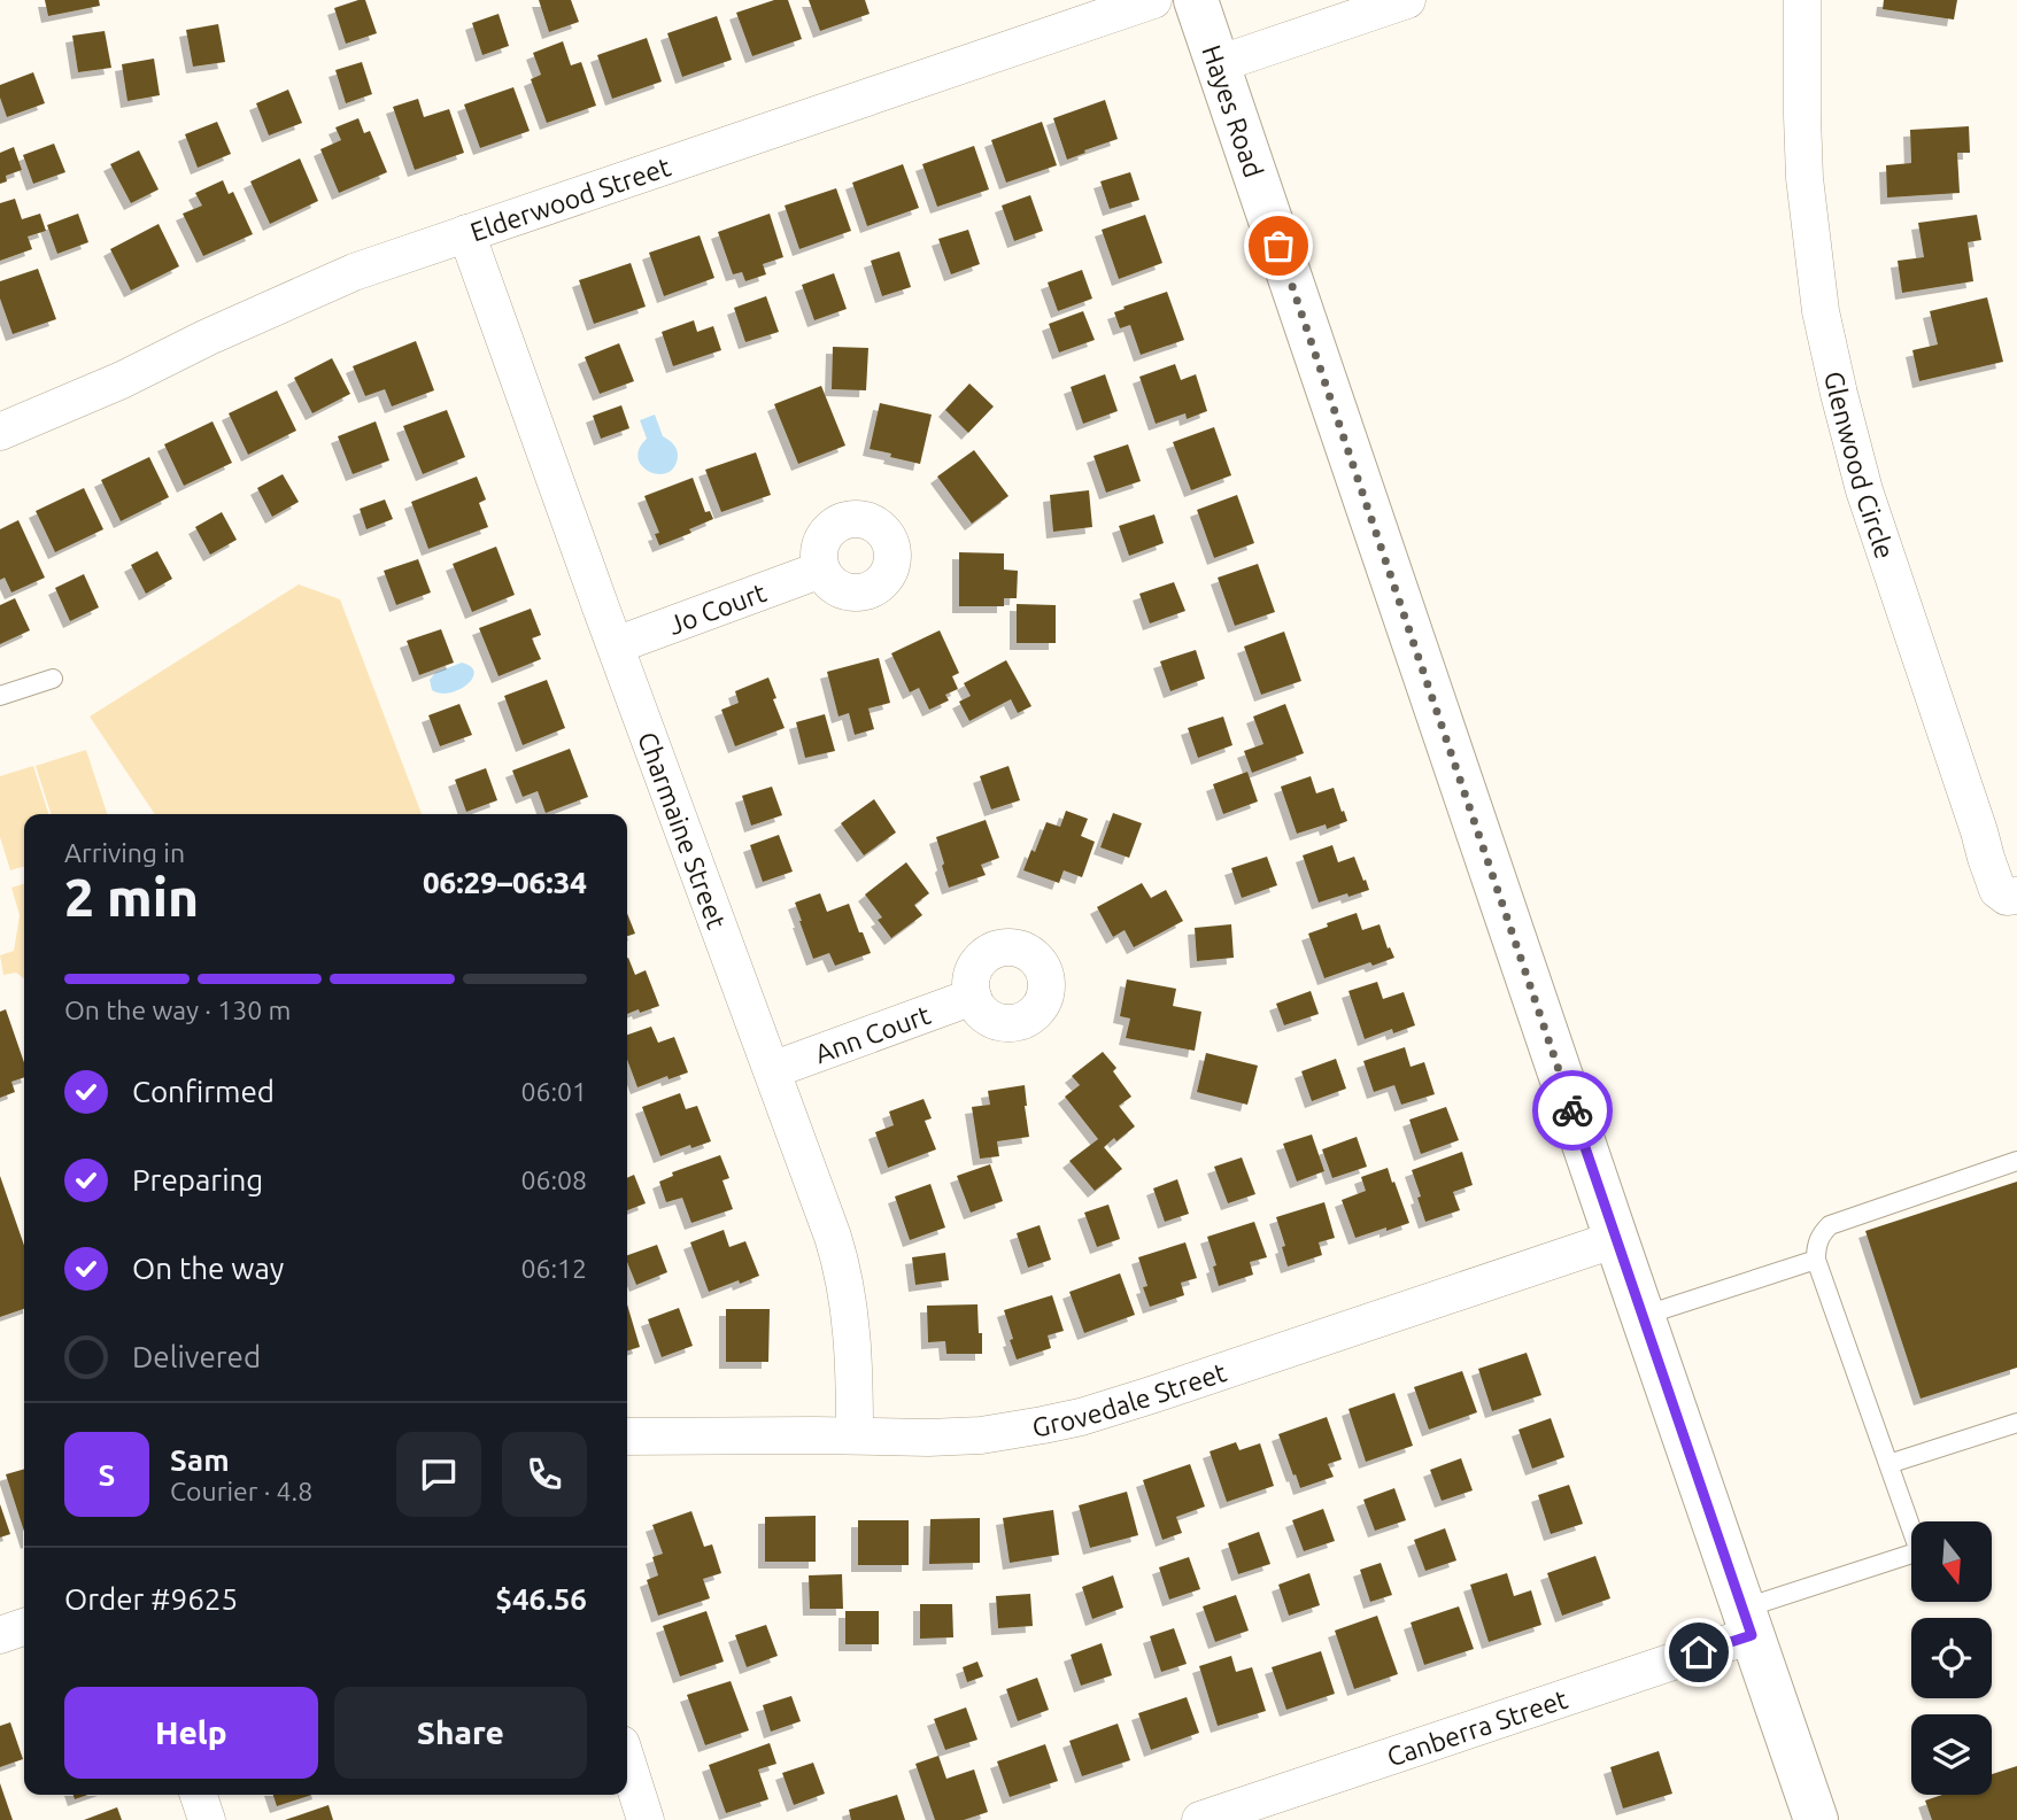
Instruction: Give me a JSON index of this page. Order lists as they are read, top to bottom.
{
  "streets": {
    "street": [
      "Hayes Road",
      "Elderwood Street",
      "Glenwood Circle",
      "Jo Court",
      "Charmaine Street",
      "Ann Court",
      "Grovedale Street",
      "Canberra Street"
    ]
  },
  "crossings": [
    ["Hayes Road", "Grovedale Street"],
    ["Hayes Road", "Canberra Street"],
    ["Elderwood Street", "Charmaine Street"],
    ["Jo Court", "Charmaine Street"],
    ["Charmaine Street", "Ann Court"],
    ["Charmaine Street", "Grovedale Street"]
  ],
  "north": "bottom",
  "page": {
    "heading": ["2 min", "Arriving in", "06:29–06:34"],
    "panel": [
      "Sam",
      "Courier · 4.8",
      "Order #9625",
      "$46.56"
    ],
    "bar": "On the way · 130 m",
    "list": [
      ["Confirmed", "06:01"],
      ["Preparing", "06:08"],
      ["On the way", "06:12"],
      "Delivered"
    ],
    "round": "S",
    "buttons": ["Help", "Share"]
  }
}
